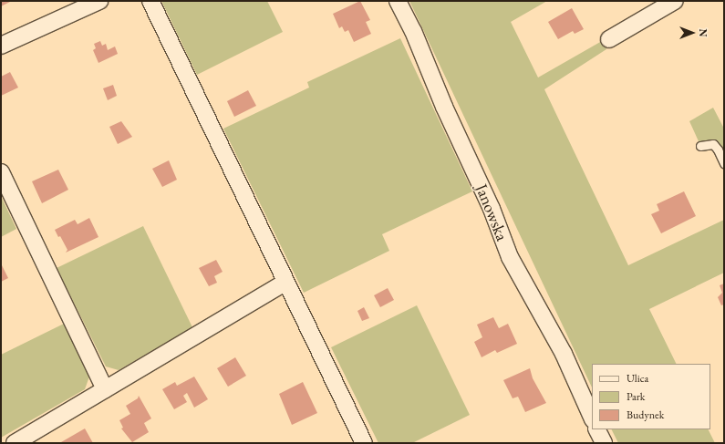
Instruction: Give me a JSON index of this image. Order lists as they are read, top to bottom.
{
  "streets": {
    "street": ["Janowska"]
  },
  "legend": ["Ulica", "Park", "Budynek"],
  "north": "right"
}
